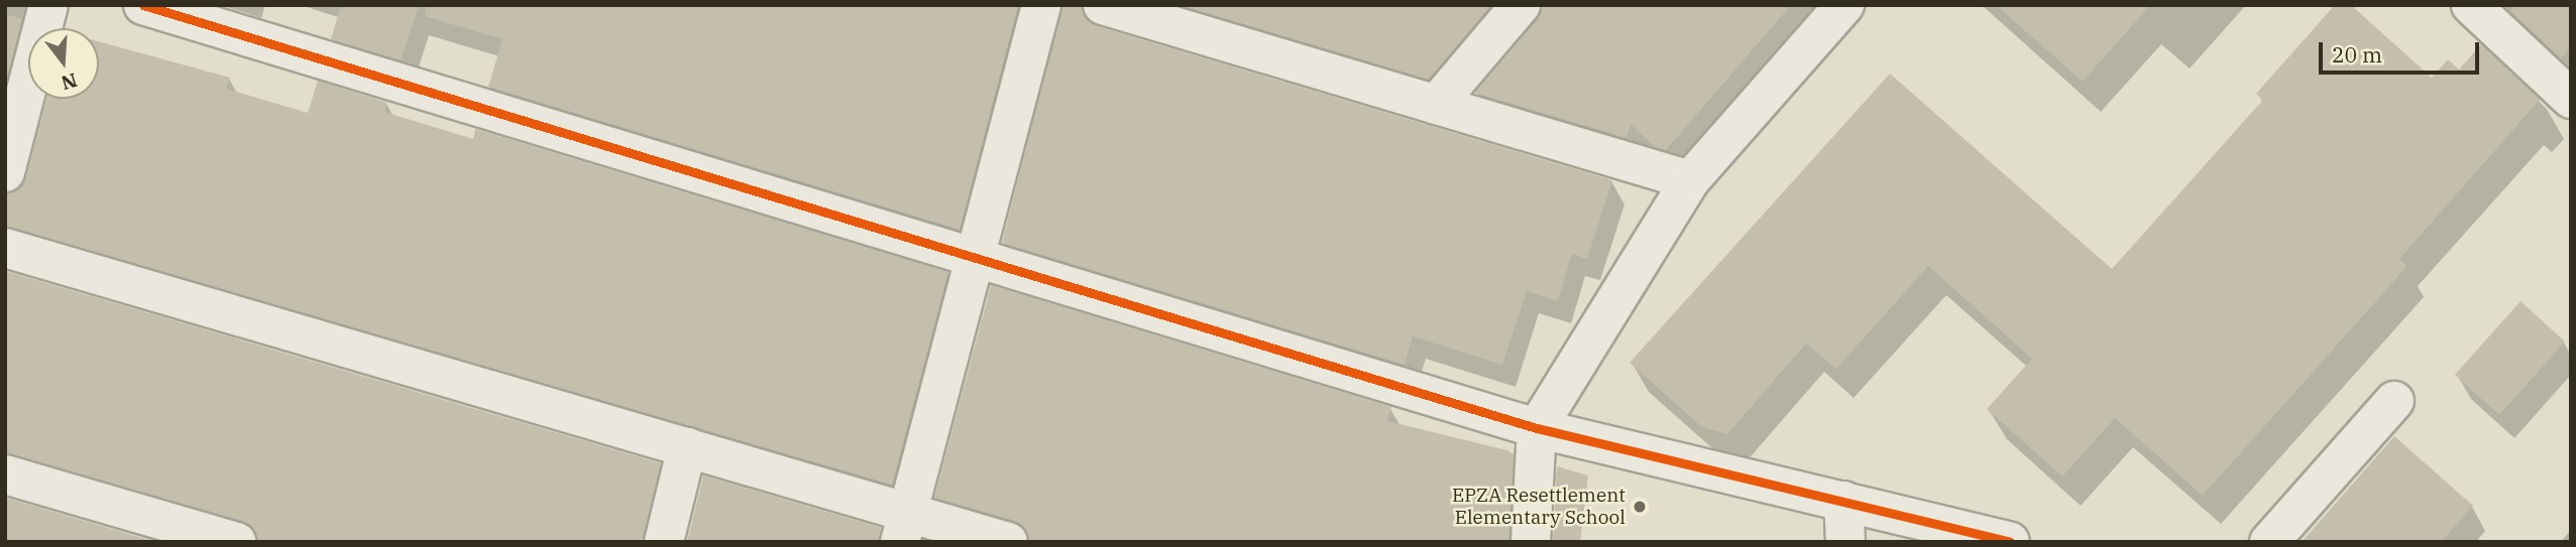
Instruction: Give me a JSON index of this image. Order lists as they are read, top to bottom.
{
  "places": ["EPZA Resettlement Elementary School"],
  "scale_bar": "20 m",
  "north": "bottom"
}
